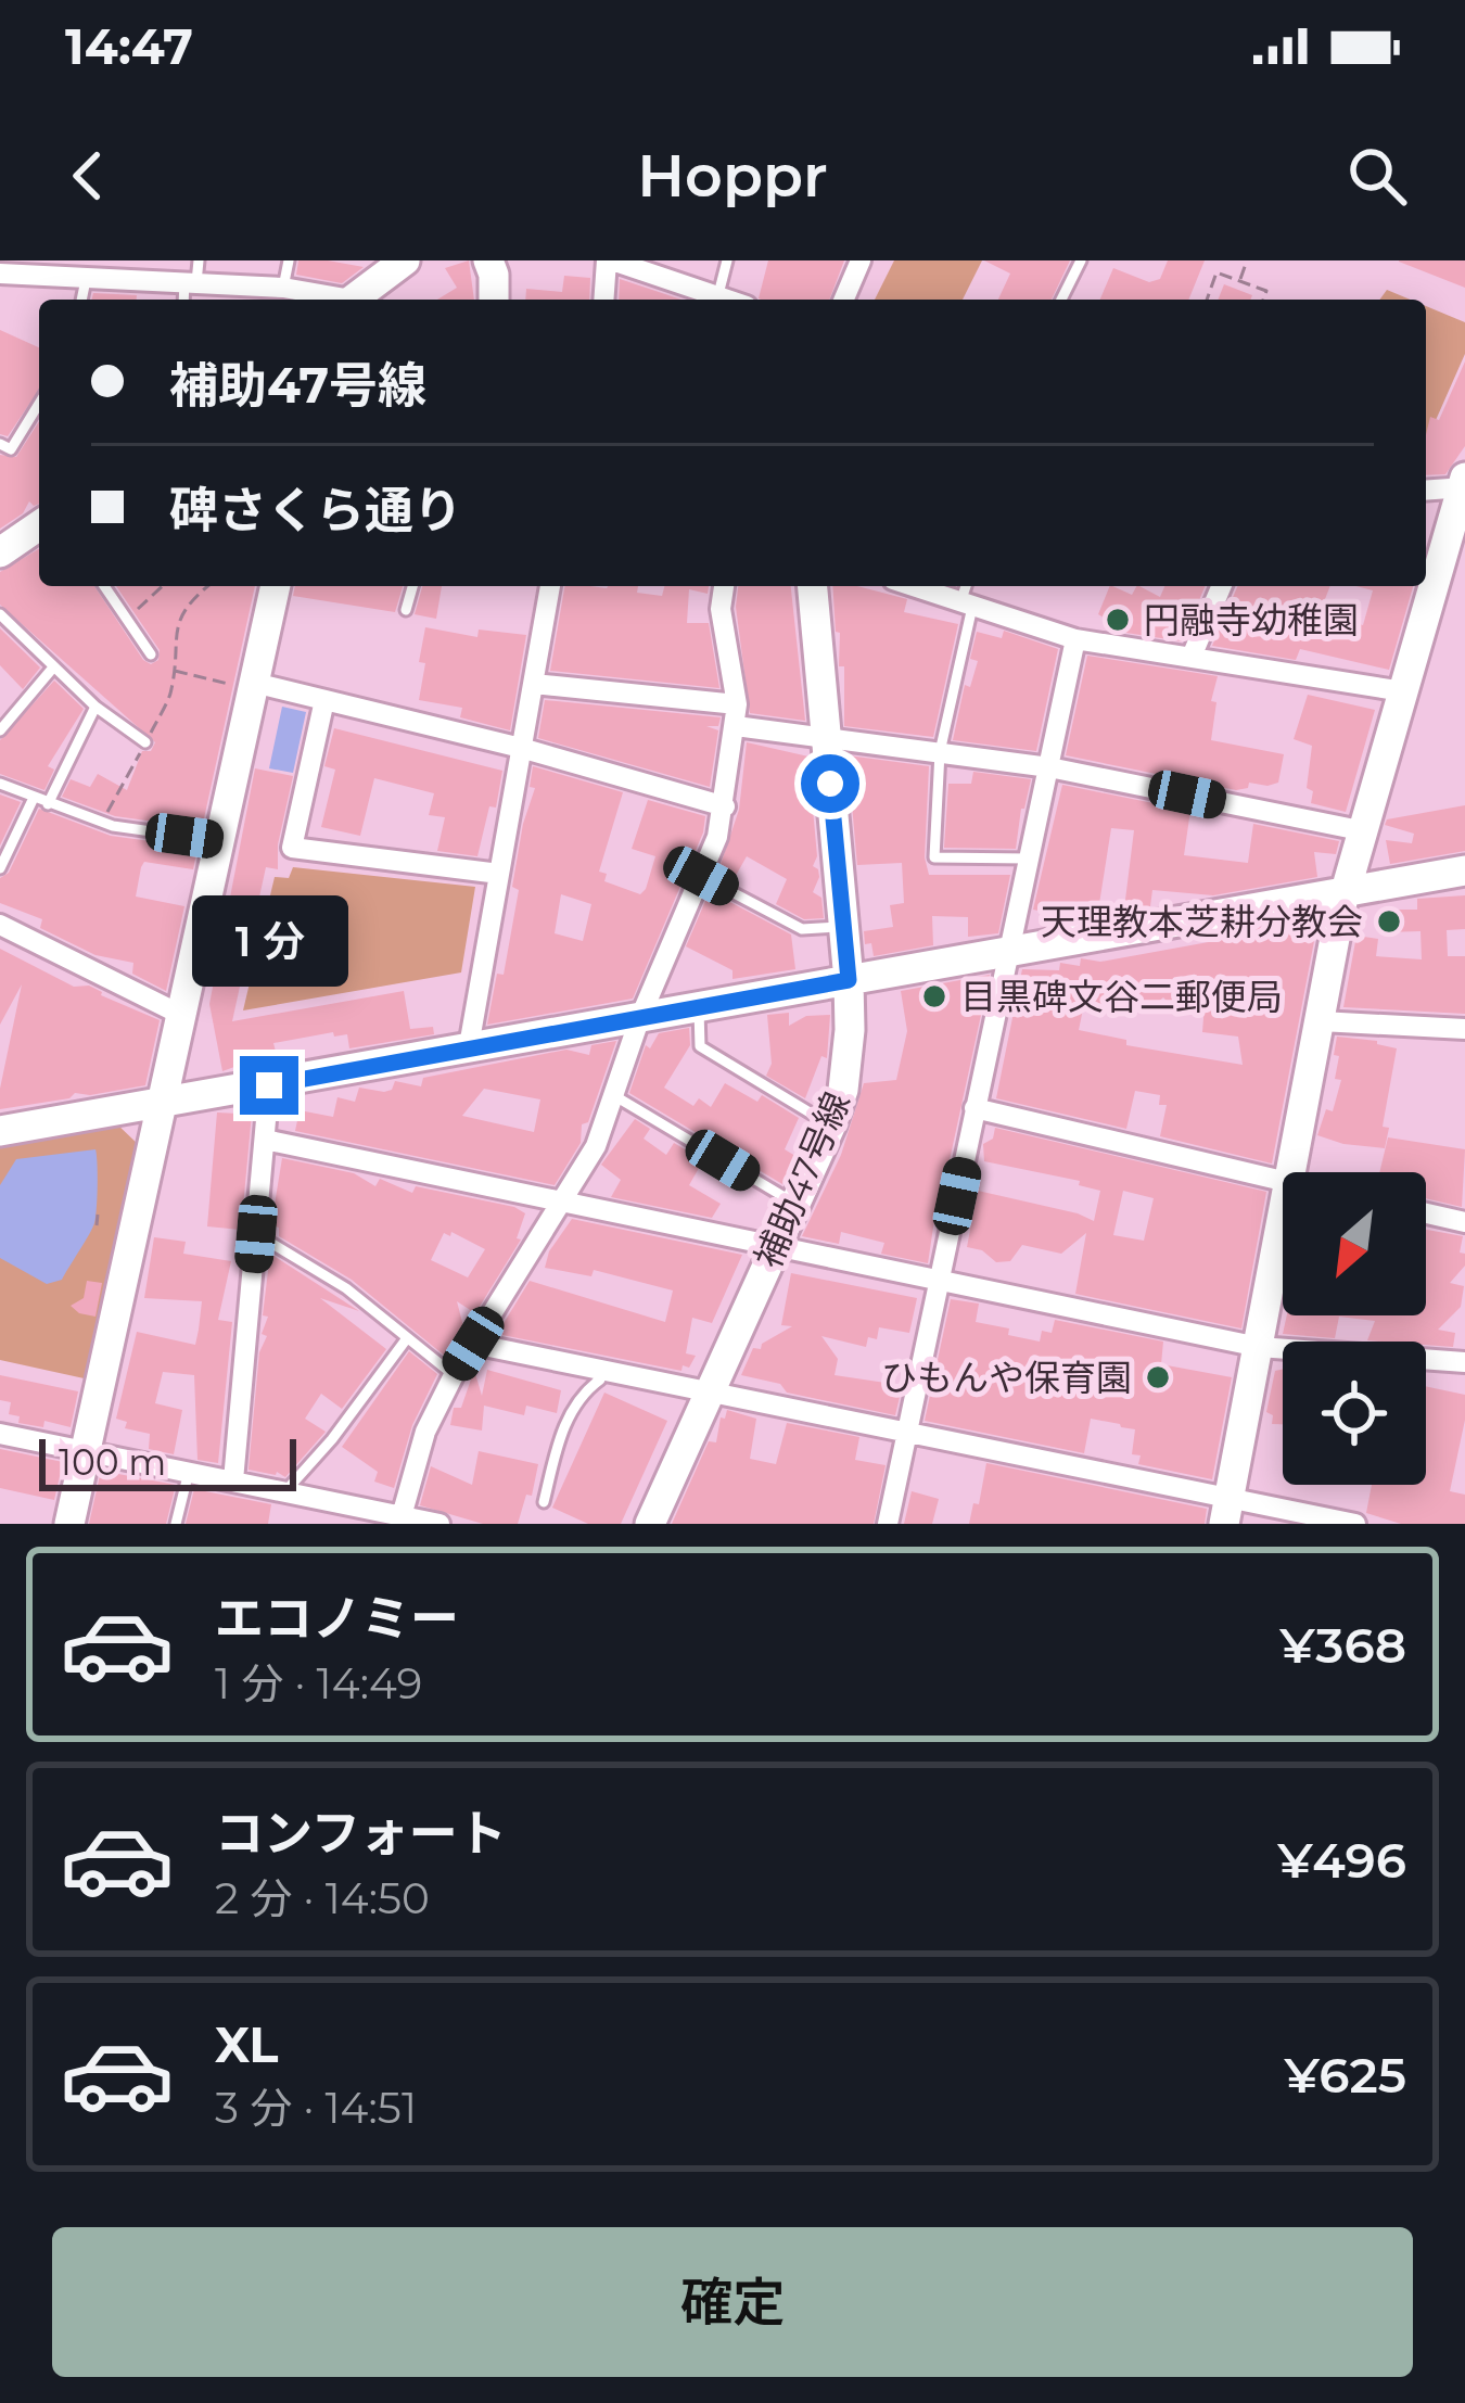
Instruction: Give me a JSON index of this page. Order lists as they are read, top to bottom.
{
  "streets": {
    "street": ["補助47号線"]
  },
  "places": [
    "円融寺幼稚園",
    "天理教本芝耕分教会",
    "目黒碑文谷二郵便局",
    "ひもんや保育園"
  ],
  "scale_bar": "100 m",
  "north": "bottom left",
  "page": {
    "status": "14:47",
    "header": "Hoppr",
    "banner": ["補助47号線", "碑さくら通り"],
    "bubble": "1 分",
    "scale": "100 m",
    "list": [
      {
        "name": "エコノミー",
        "note": "1 分 · 14:49",
        "value": "¥368"
      },
      {
        "name": "コンフォート",
        "note": "2 分 · 14:50",
        "value": "¥496"
      },
      {
        "name": "XL",
        "note": "3 分 · 14:51",
        "value": "¥625"
      }
    ],
    "buttons": "確定"
  }
}
